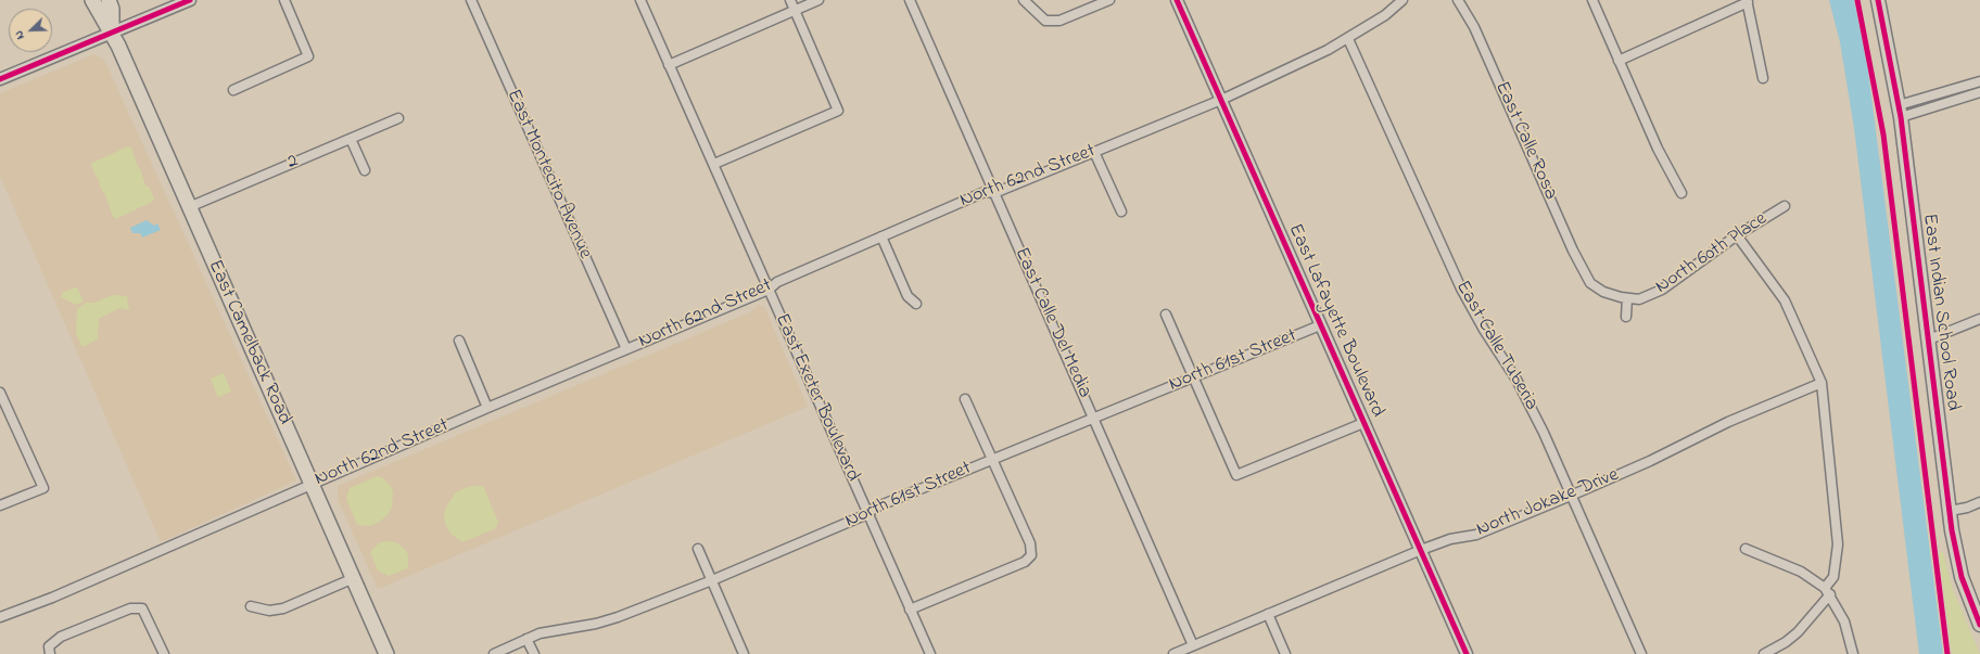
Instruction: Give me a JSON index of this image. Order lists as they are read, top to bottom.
{
  "streets": {
    "main road": ["East Indian School Road", "East Camelback Road"],
    "street": [
      "East Calle Rosa",
      "2",
      "East Montecito Avenue",
      "North 62nd Street",
      "North 60th Place",
      "East Lafayette Boulevard",
      "East Calle Del Media",
      "East Calle Tuberia",
      "North 61st Street",
      "East Exeter Boulevard",
      "North Jokake Drive"
    ]
  },
  "crossings": [
    ["East Calle Rosa", "North 60th Place"],
    ["2", "East Camelback Road"],
    ["East Montecito Avenue", "North 62nd Street"],
    ["North 62nd Street", "East Lafayette Boulevard"],
    ["North 62nd Street", "East Calle Del Media"],
    ["North 62nd Street", "East Camelback Road"],
    ["North 62nd Street", "East Calle Tuberia"],
    ["North 62nd Street", "East Exeter Boulevard"],
    ["East Lafayette Boulevard", "North 61st Street"],
    ["East Lafayette Boulevard", "North Jokake Drive"],
    ["East Calle Del Media", "North 61st Street"],
    ["East Calle Del Media", "North Jokake Drive"],
    ["East Calle Tuberia", "North Jokake Drive"],
    ["North 61st Street", "East Exeter Boulevard"]
  ],
  "north": "bottom left"
}
